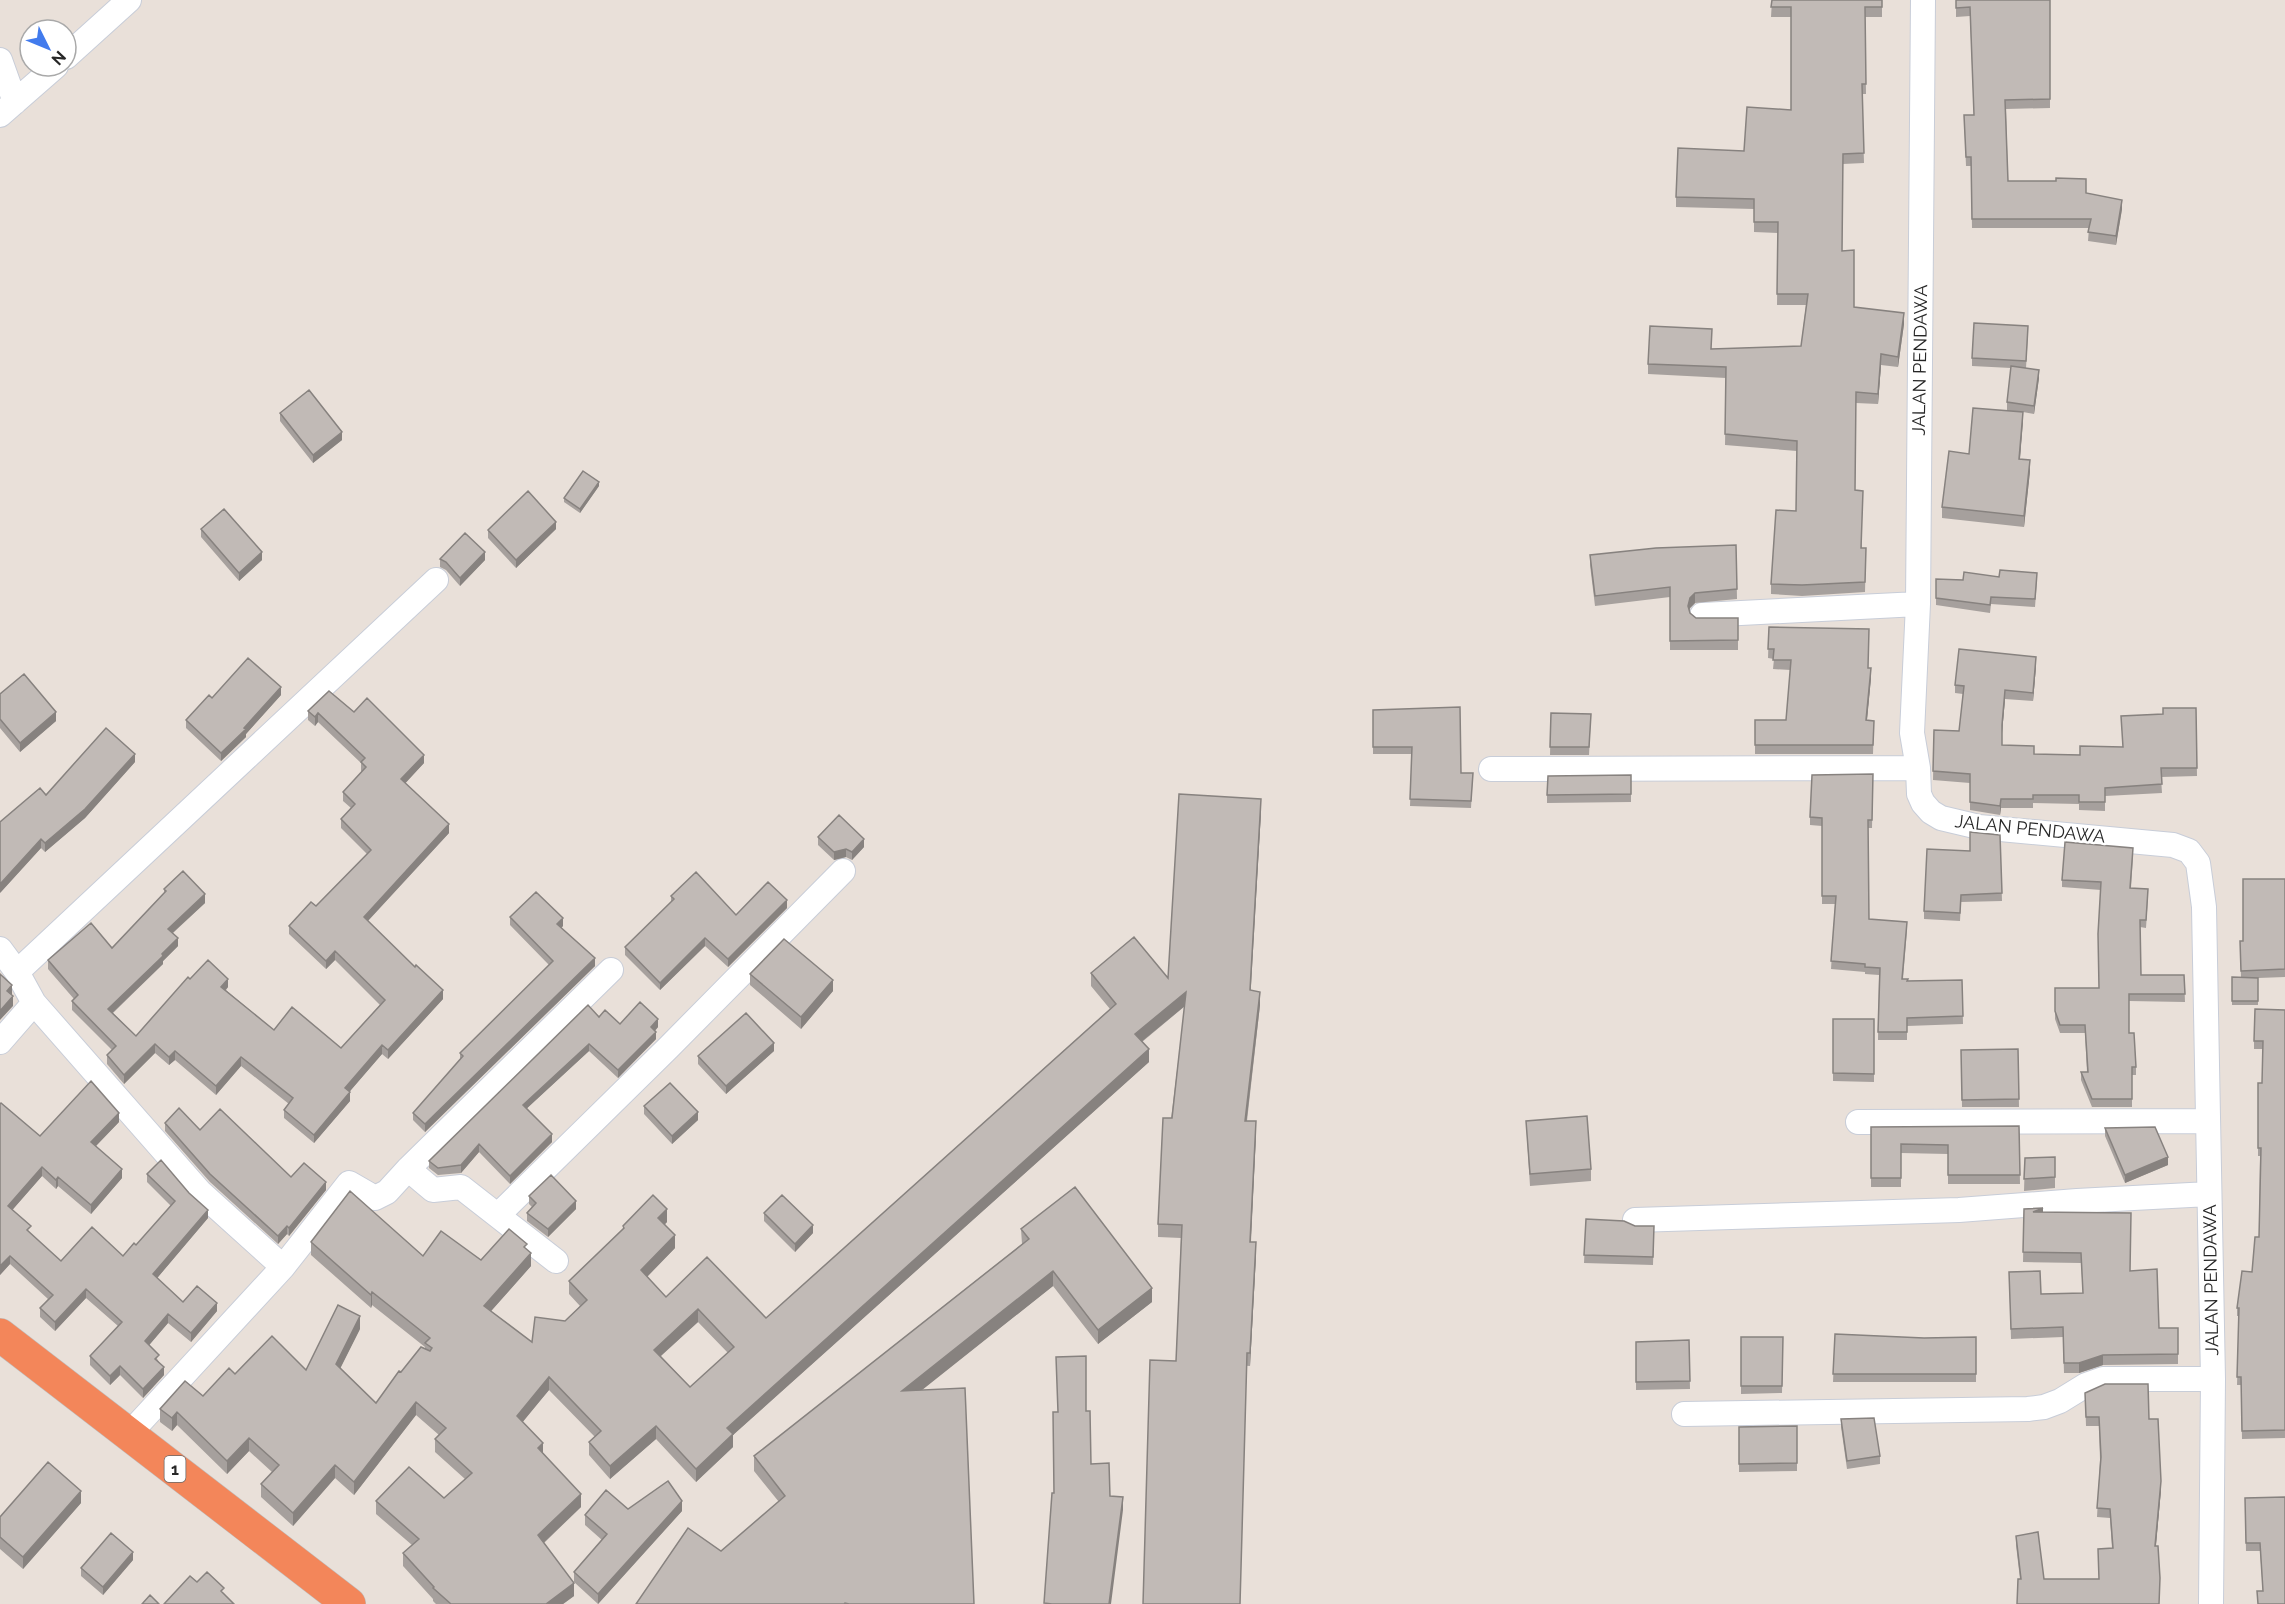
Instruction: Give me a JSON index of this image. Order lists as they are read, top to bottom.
{
  "streets": {
    "highway": ["1"],
    "street": ["JALAN PENDAWA"]
  },
  "north": "bottom right"
}
